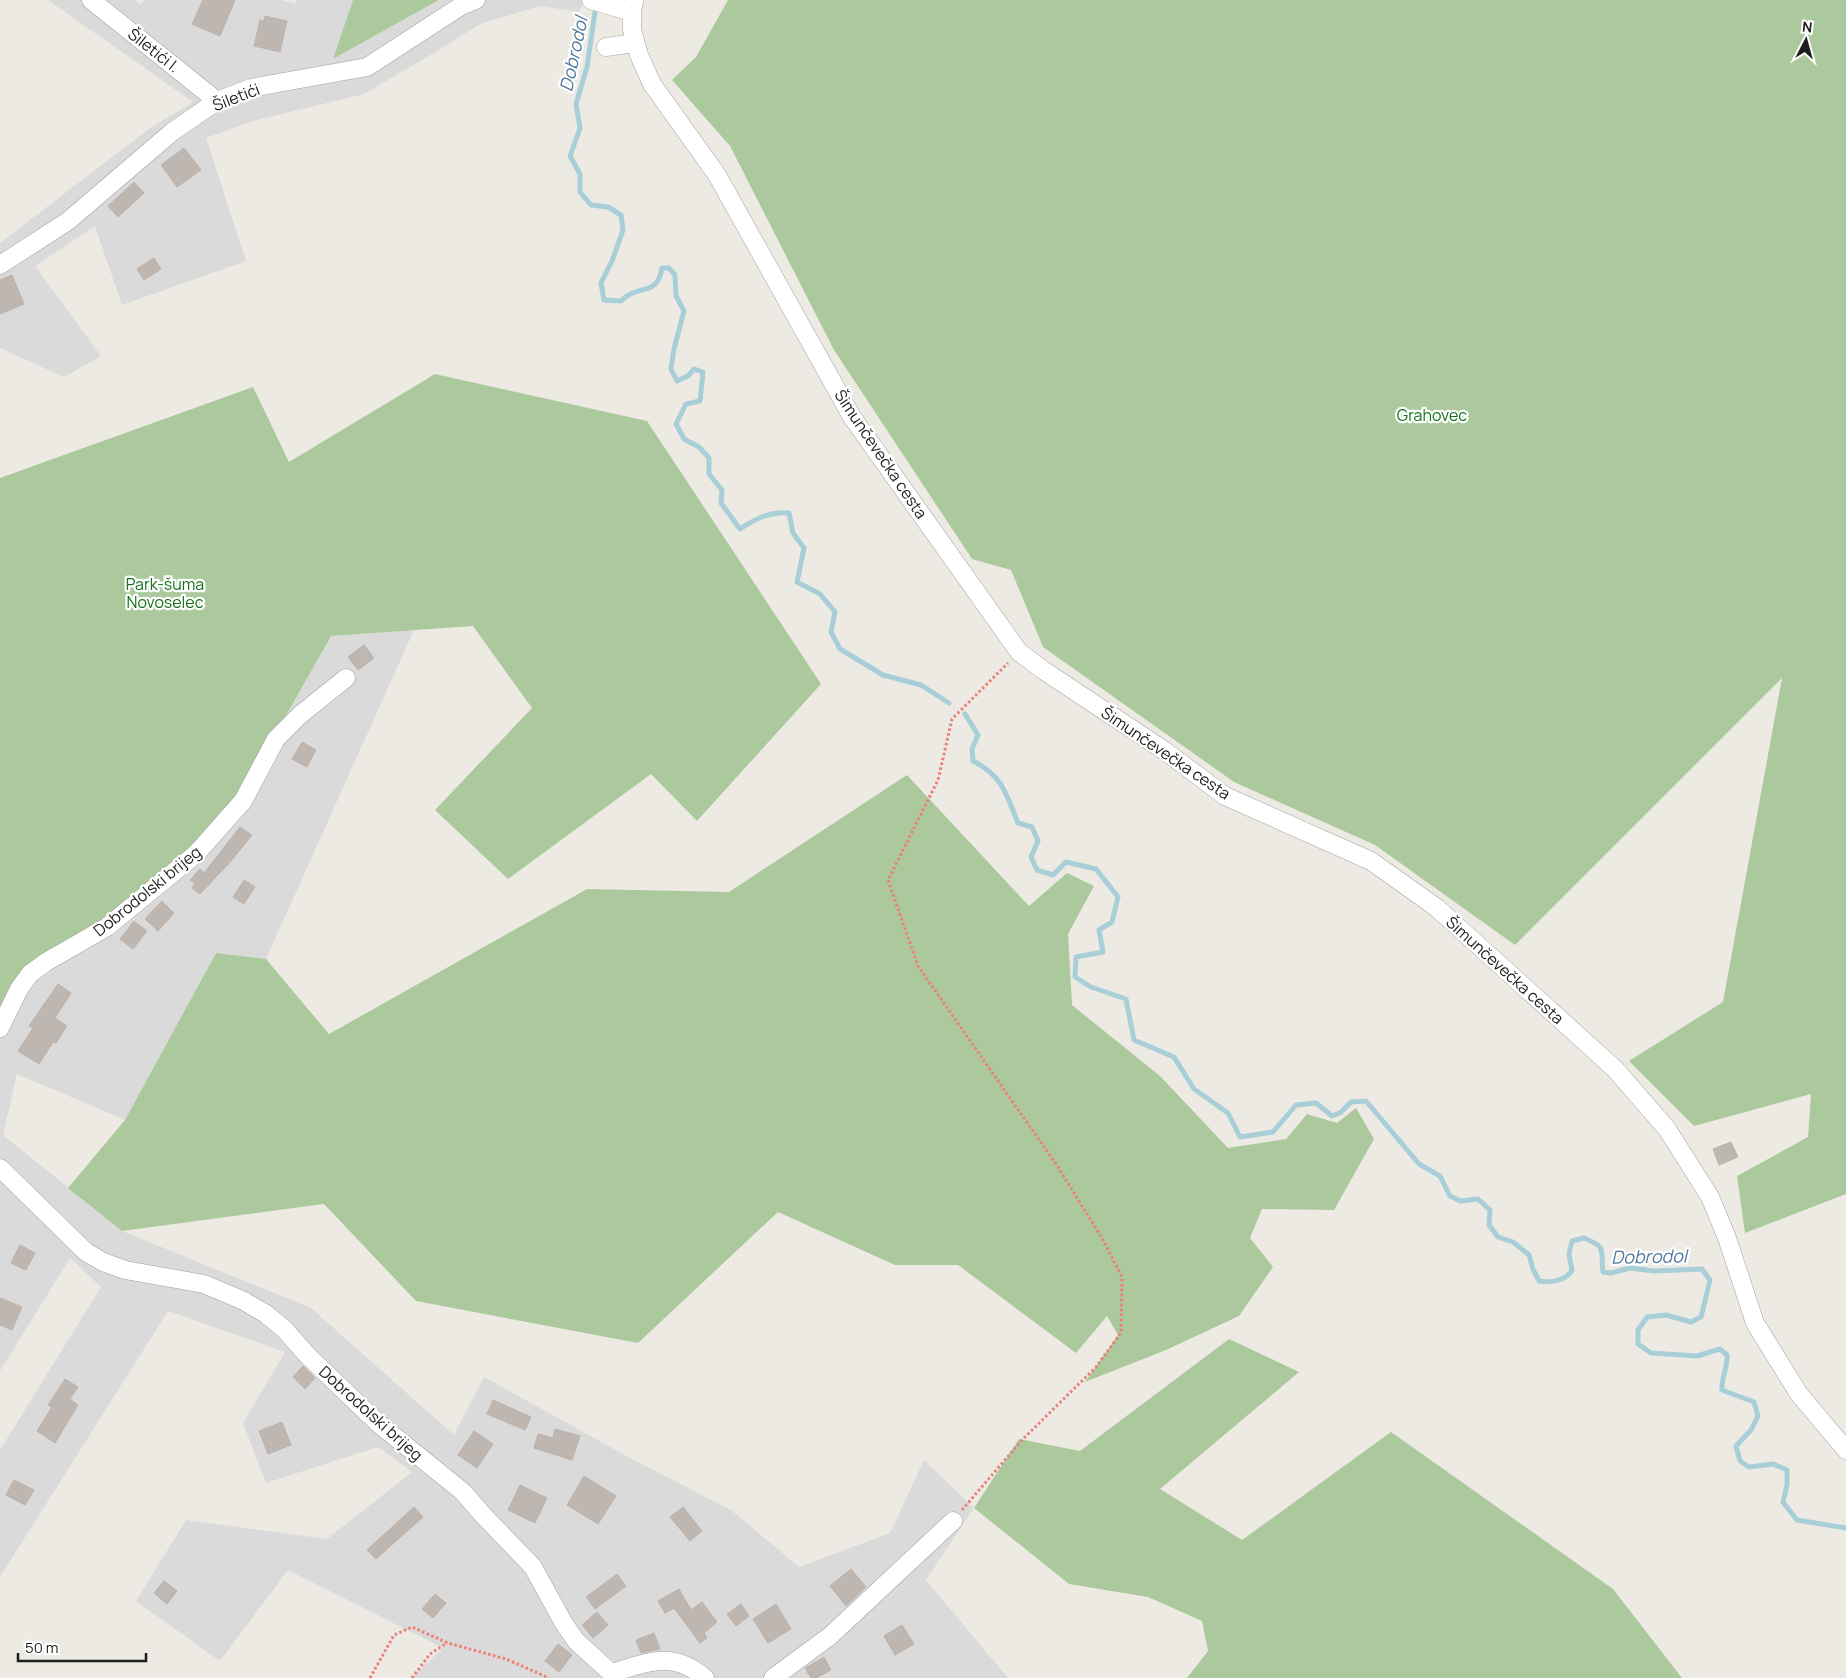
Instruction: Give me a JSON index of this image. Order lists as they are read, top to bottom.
{
  "streets": {
    "street": [
      "Šiletići I.",
      "Šiletići",
      "Šimunčevečka cesta",
      "Dobrodolski brijeg"
    ]
  },
  "crossings": [
    ["Šiletići I.", "Šiletići"]
  ],
  "water": ["Dobrodol"],
  "parks": ["Grahovec", "Park-šuma Novoselec"],
  "scale_bar": "50 m",
  "north": "top"
}
